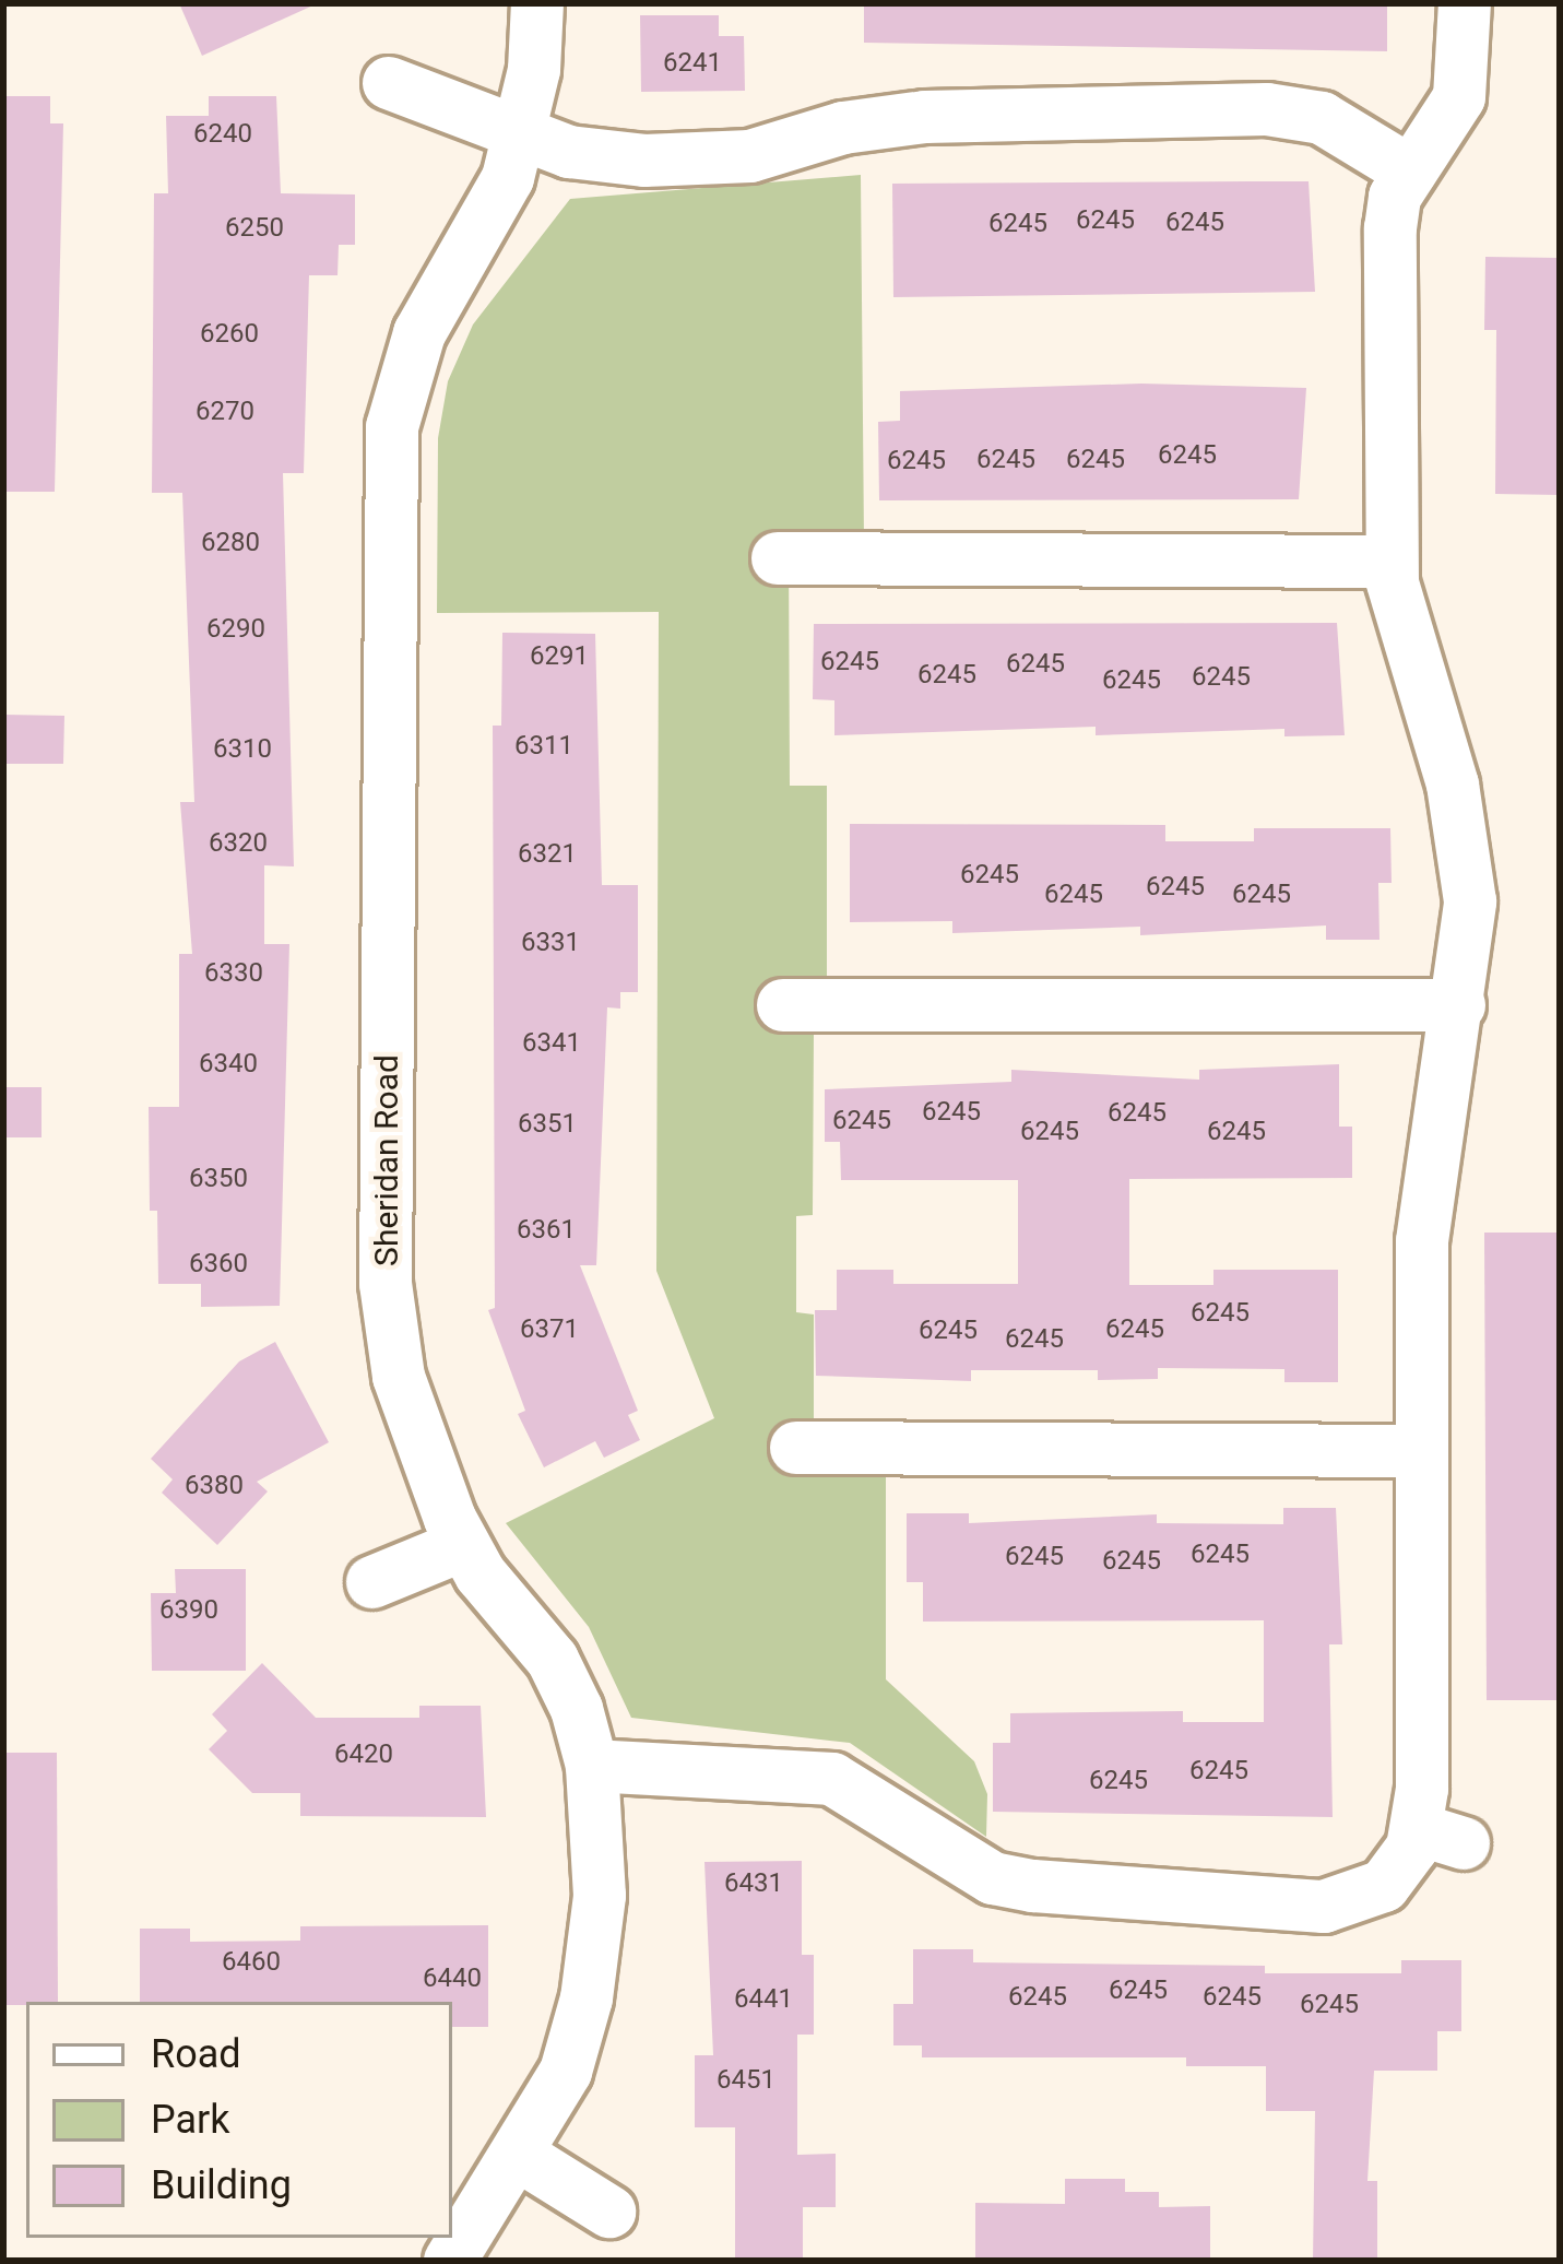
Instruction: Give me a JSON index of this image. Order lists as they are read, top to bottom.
{
  "streets": {
    "street": ["Sheridan Road"]
  },
  "house_numbers": [
    "6241",
    "6240",
    "6245",
    "6245",
    "6245",
    "6250",
    "6260",
    "6270",
    "6245",
    "6245",
    "6245",
    "6245",
    "6280",
    "6290",
    "6291",
    "6245",
    "6245",
    "6245",
    "6245",
    "6245",
    "6311",
    "6310",
    "6320",
    "6321",
    "6245",
    "6245",
    "6245",
    "6245",
    "6331",
    "6330",
    "6341",
    "6340",
    "6245",
    "6245",
    "6245",
    "6351",
    "6245",
    "6245",
    "6350",
    "6361",
    "6360",
    "6245",
    "6371",
    "6245",
    "6245",
    "6245",
    "6380",
    "6245",
    "6245",
    "6245",
    "6390",
    "6420",
    "6245",
    "6245",
    "6431",
    "6460",
    "6440",
    "6245",
    "6245",
    "6245",
    "6441",
    "6245",
    "6451"
  ],
  "legend": ["Road", "Park", "Building"]
}
